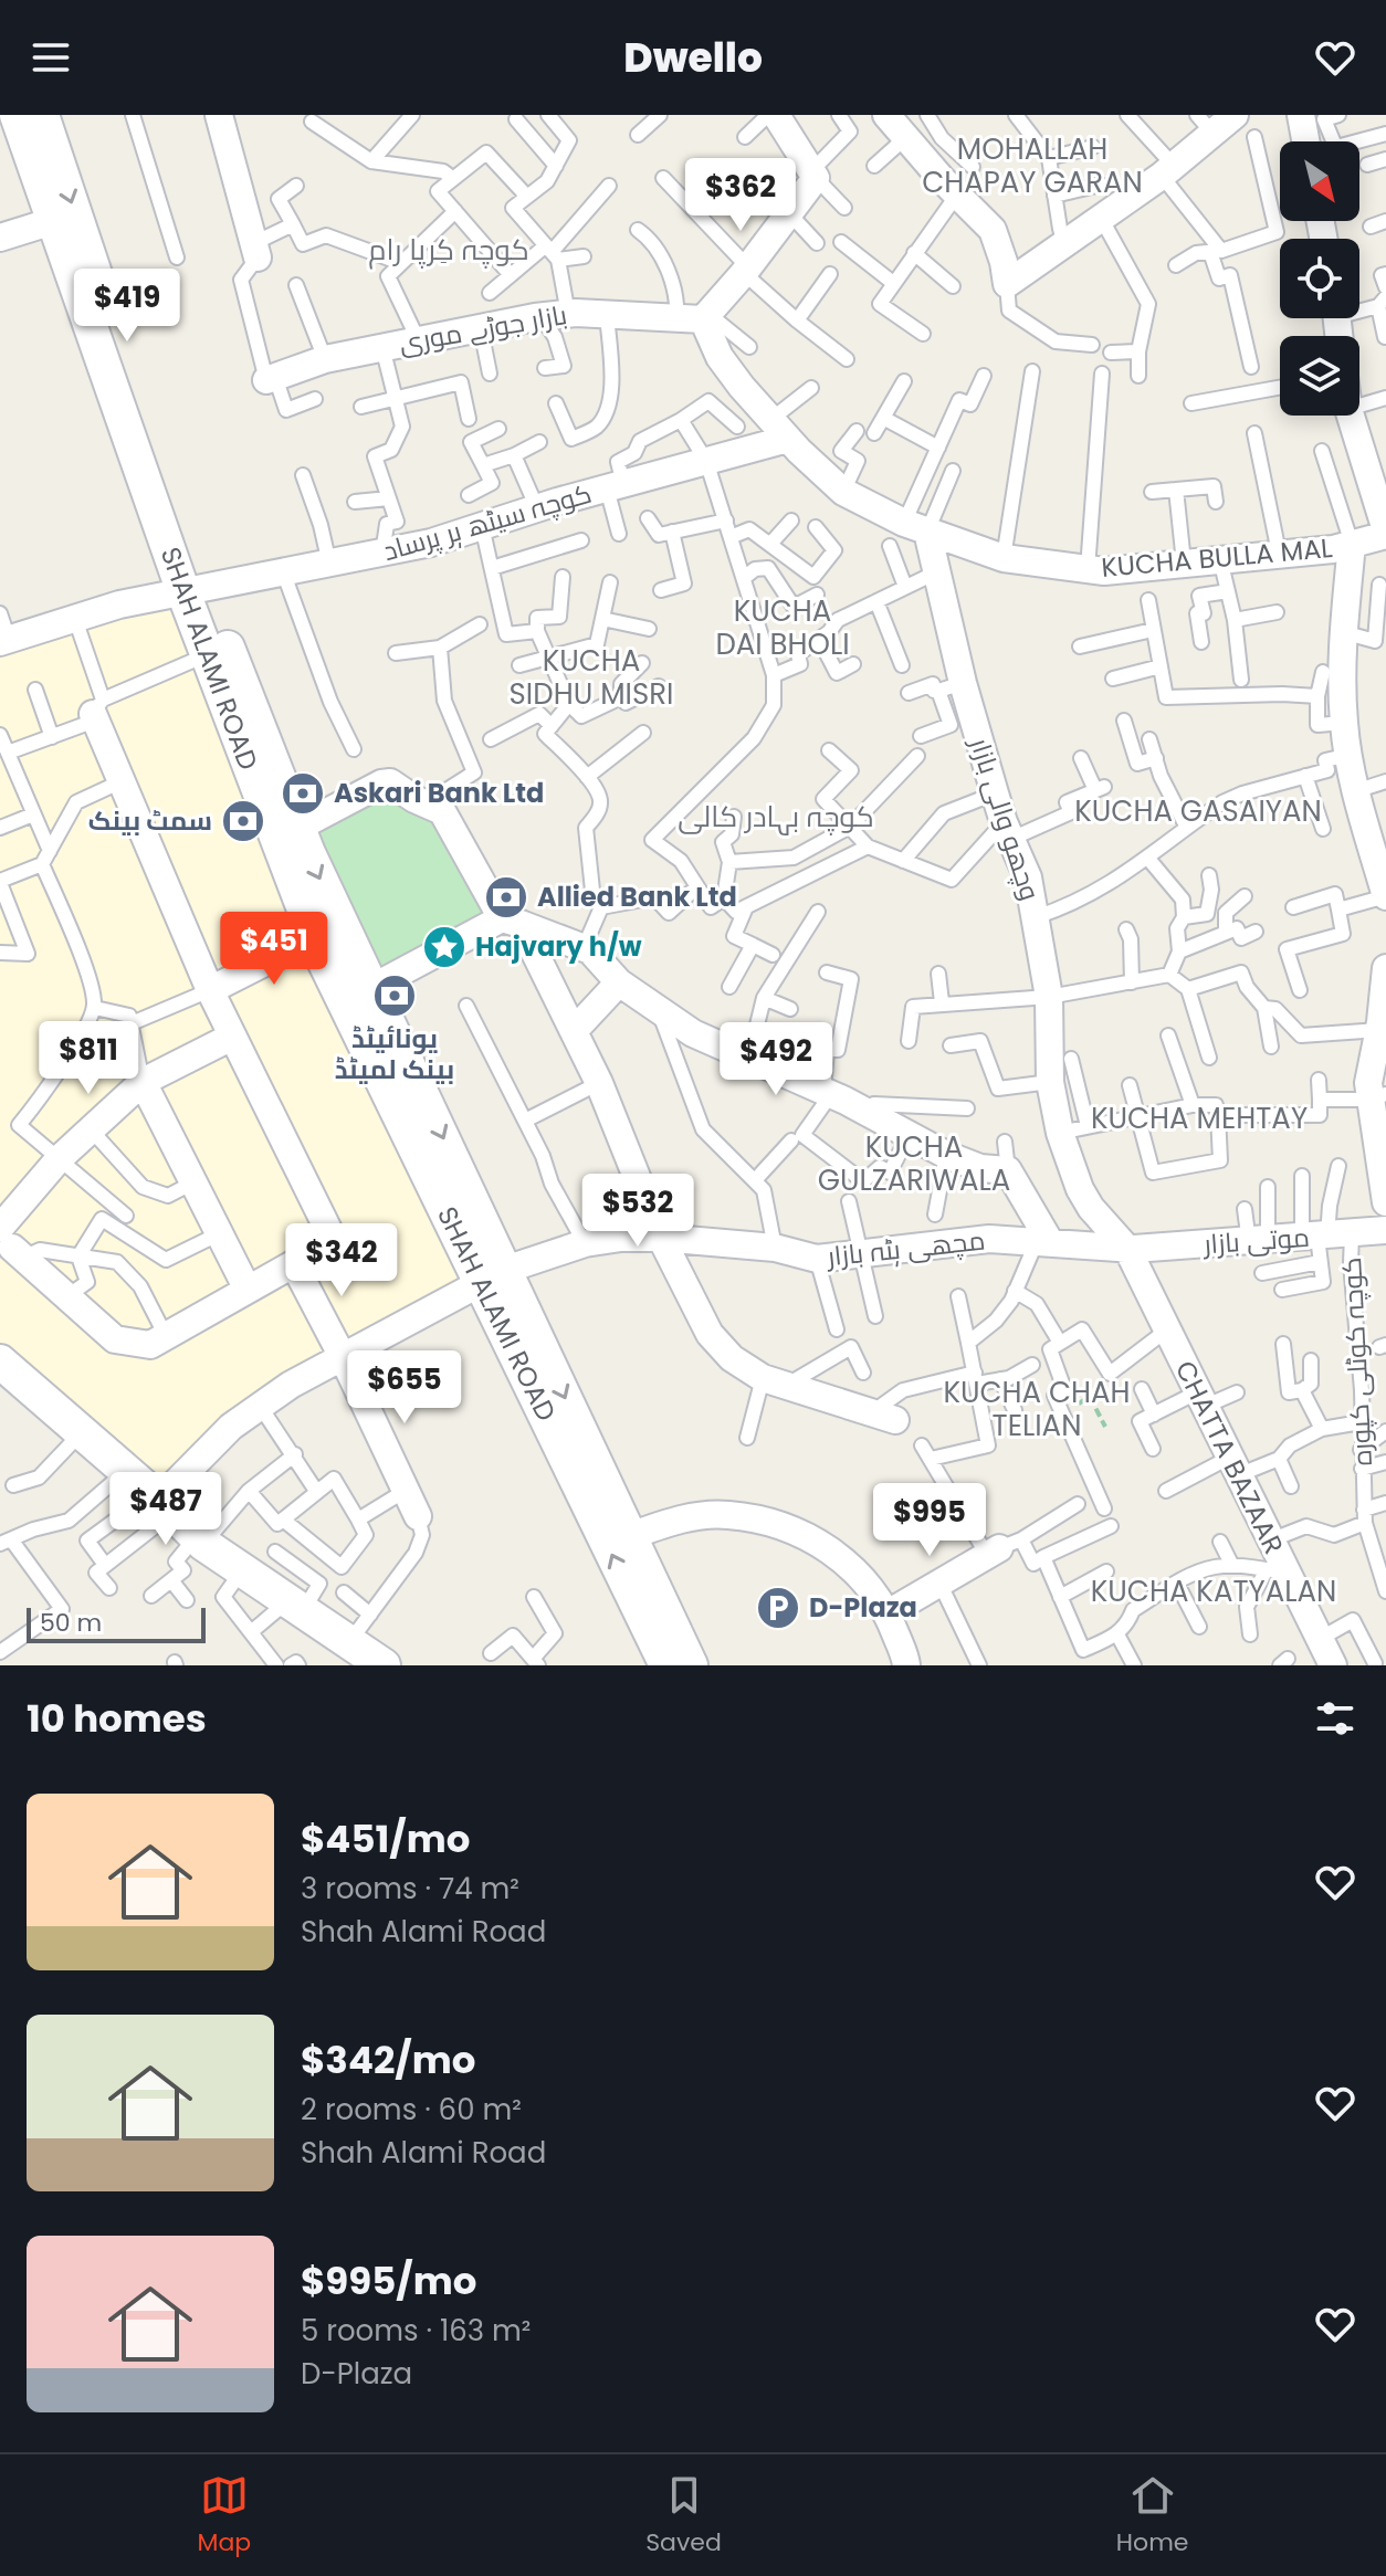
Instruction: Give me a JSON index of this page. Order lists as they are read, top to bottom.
{
  "streets": {
    "street": [
      "بازار جوڑے موری",
      "کوچہ سیٹھ ہر پرساد",
      "KUCHA BULLA MAL",
      "SHAH ALAMI ROAD",
      "وچھو والی بازار",
      "موتی بازار",
      "مچھی ہٹہ بازار",
      "CHATTA BAZAAR"
    ],
    "lane": ["کوچہ کوٹلی کپورہ"]
  },
  "crossings": [
    ["بازار جوڑے موری", "KUCHA BULLA MAL"],
    ["کوچہ سیٹھ ہر پرساد", "KUCHA BULLA MAL"],
    ["کوچہ سیٹھ ہر پرساد", "SHAH ALAMI ROAD"],
    ["KUCHA BULLA MAL", "وچھو والی بازار"],
    ["SHAH ALAMI ROAD", "مچھی ہٹہ بازار"],
    ["وچھو والی بازار", "موتی بازار"],
    ["وچھو والی بازار", "مچھی ہٹہ بازار"],
    ["وچھو والی بازار", "CHATTA BAZAAR"],
    ["موتی بازار", "مچھی ہٹہ بازار"],
    ["موتی بازار", "کوچہ کوٹلی کپورہ"],
    ["موتی بازار", "CHATTA BAZAAR"],
    ["مچھی ہٹہ بازار", "CHATTA BAZAAR"]
  ],
  "districts": [
    "MOHALLAH CHAPAY GARAN",
    "کوچہ کِرپا رام",
    "KUCHA DAI BHOLI",
    "KUCHA SIDHU MISRI",
    "KUCHA GASAIYAN",
    "کوچہ بہادر کالی",
    "KUCHA MEHTAY",
    "KUCHA GULZARIWALA",
    "KUCHA CHAH TELIAN",
    "KUCHA KATYALAN"
  ],
  "places": {
    "bank": [
      "Askari Bank Ltd",
      "سمٹ بینک",
      "Allied Bank Ltd",
      "یونائیٹڈ بینک لمیٹڈ"
    ],
    "place": ["Hajvary h/w"],
    "parking": ["D-Plaza"]
  },
  "scale_bar": "50 m",
  "north": "bottom right",
  "page": {
    "header": "Dwello",
    "price": [
      "$362",
      "$419",
      "$451",
      "$811",
      "$492",
      "$532",
      "$342",
      "$655",
      "$487",
      "$995"
    ],
    "scale": "50 m",
    "heading": "10 homes",
    "list": [
      {
        "name": "$451/mo",
        "note": "3 rooms · 74 m² · Shah Alami Road"
      },
      {
        "name": "$342/mo",
        "note": "2 rooms · 60 m² · Shah Alami Road"
      },
      {
        "name": "$995/mo",
        "note": "5 rooms · 163 m² · D-Plaza"
      }
    ],
    "tabs": ["Map", "Saved", "Home"]
  }
}
